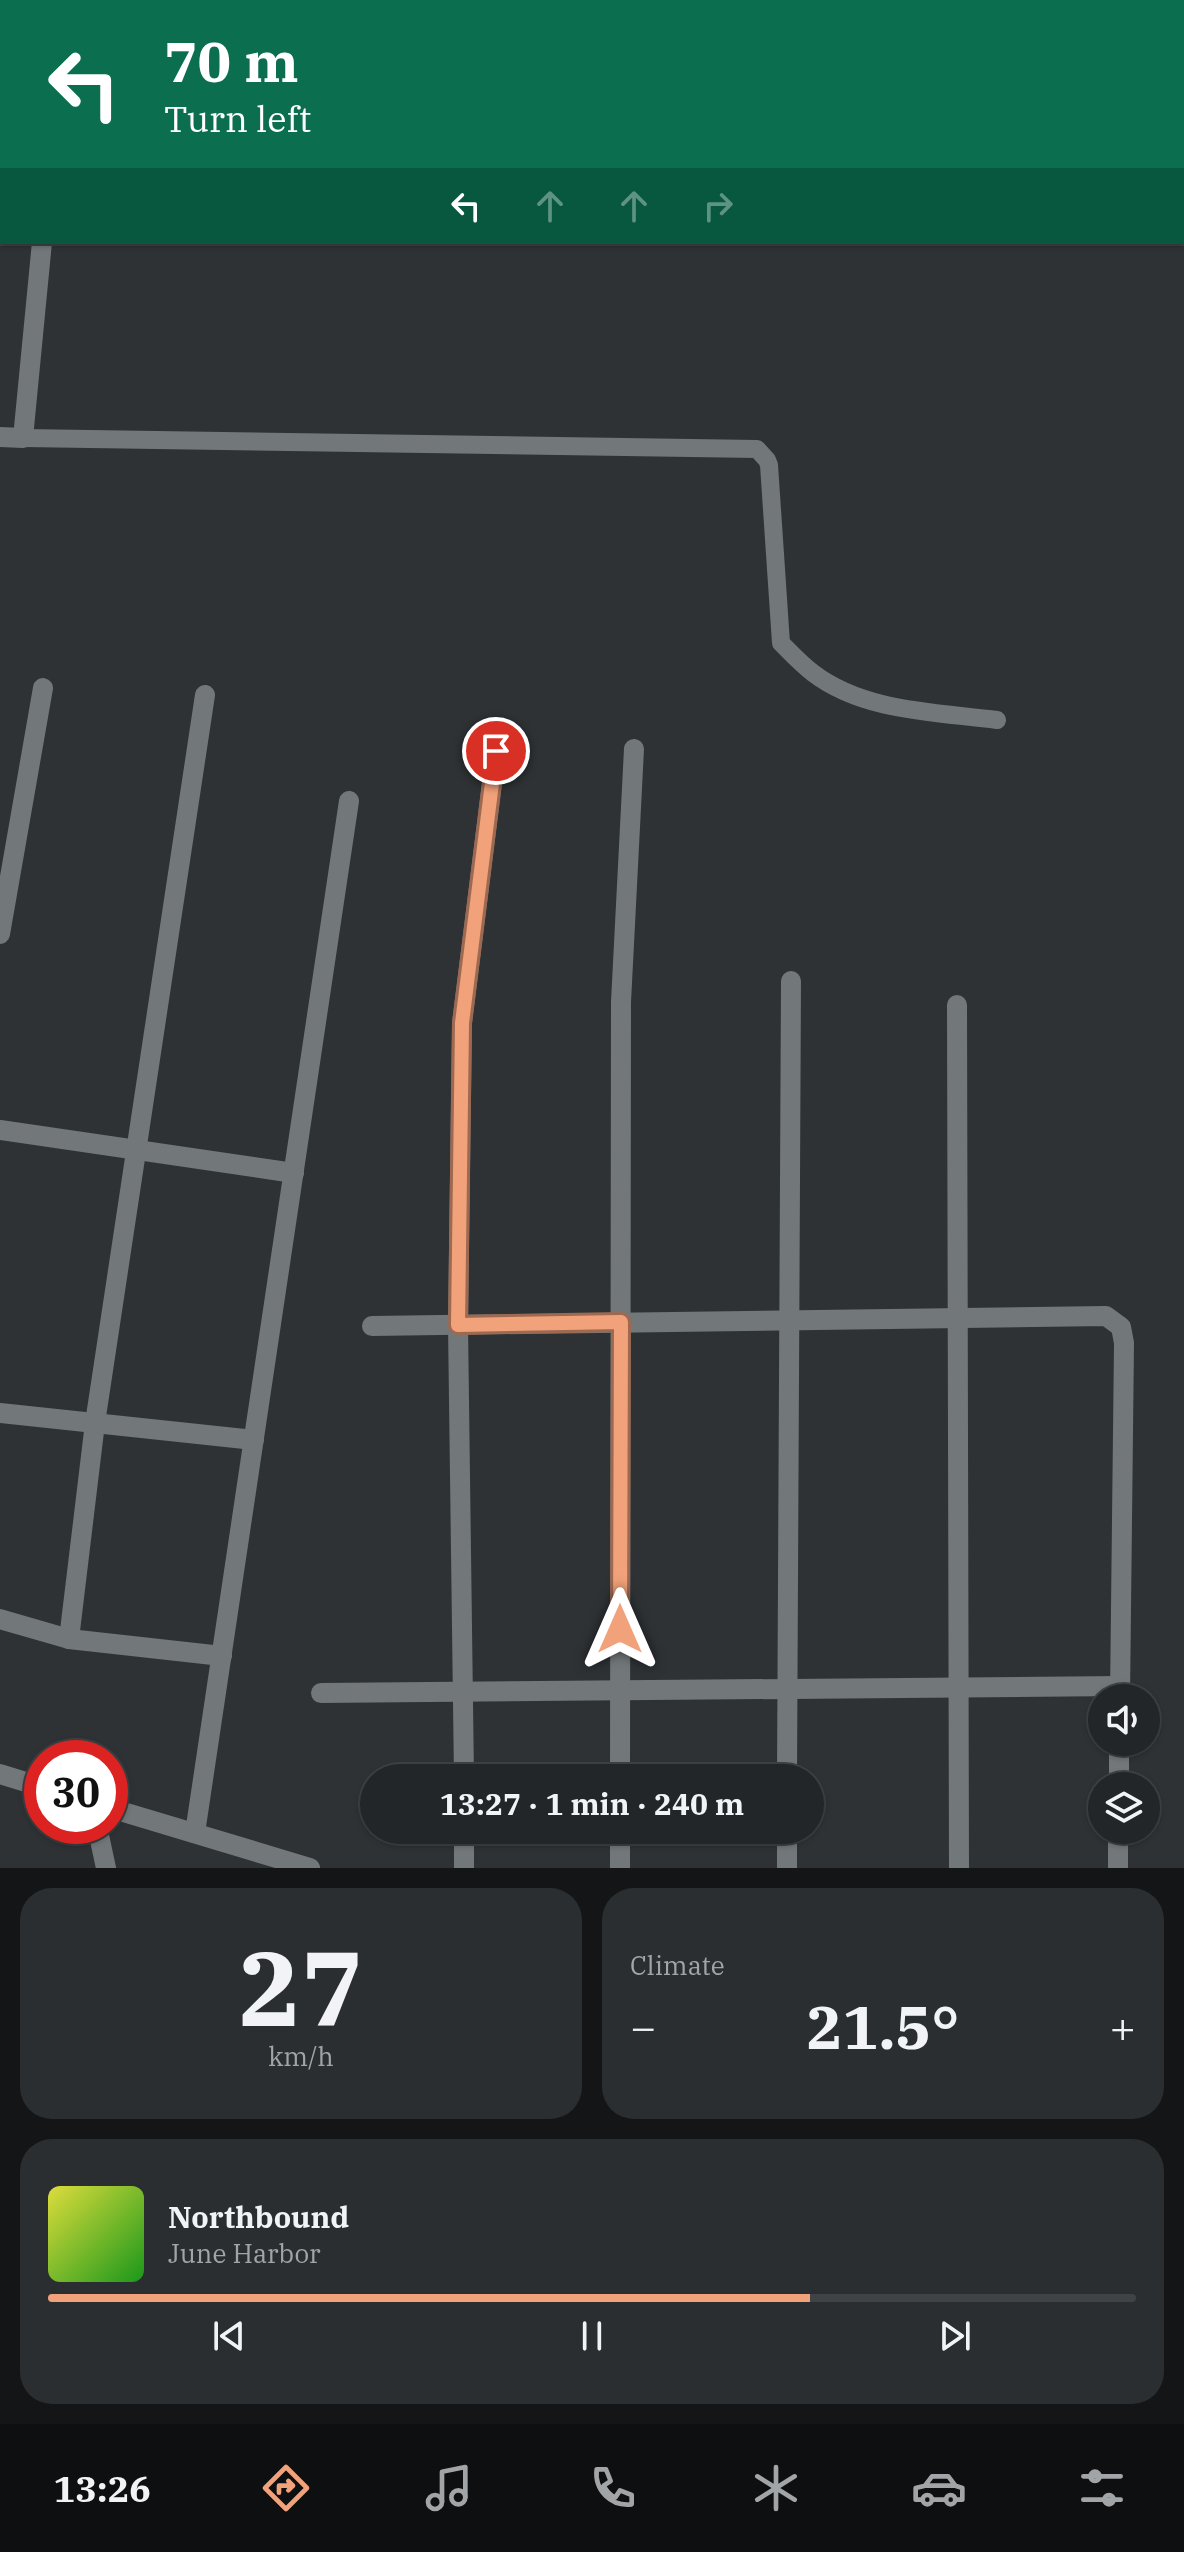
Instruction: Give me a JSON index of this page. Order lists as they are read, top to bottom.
{
  "page": {
    "turn": ["70 m", "Turn left"],
    "limit": "30",
    "trip": "13:27 · 1 min · 240 m",
    "tile": [
      ["27", "km/h"],
      "Climate"
    ],
    "heat": ["−", "21.5°", "+"],
    "song": ["Northbound", "June Harbor"],
    "tabs": "13:26"
  }
}
